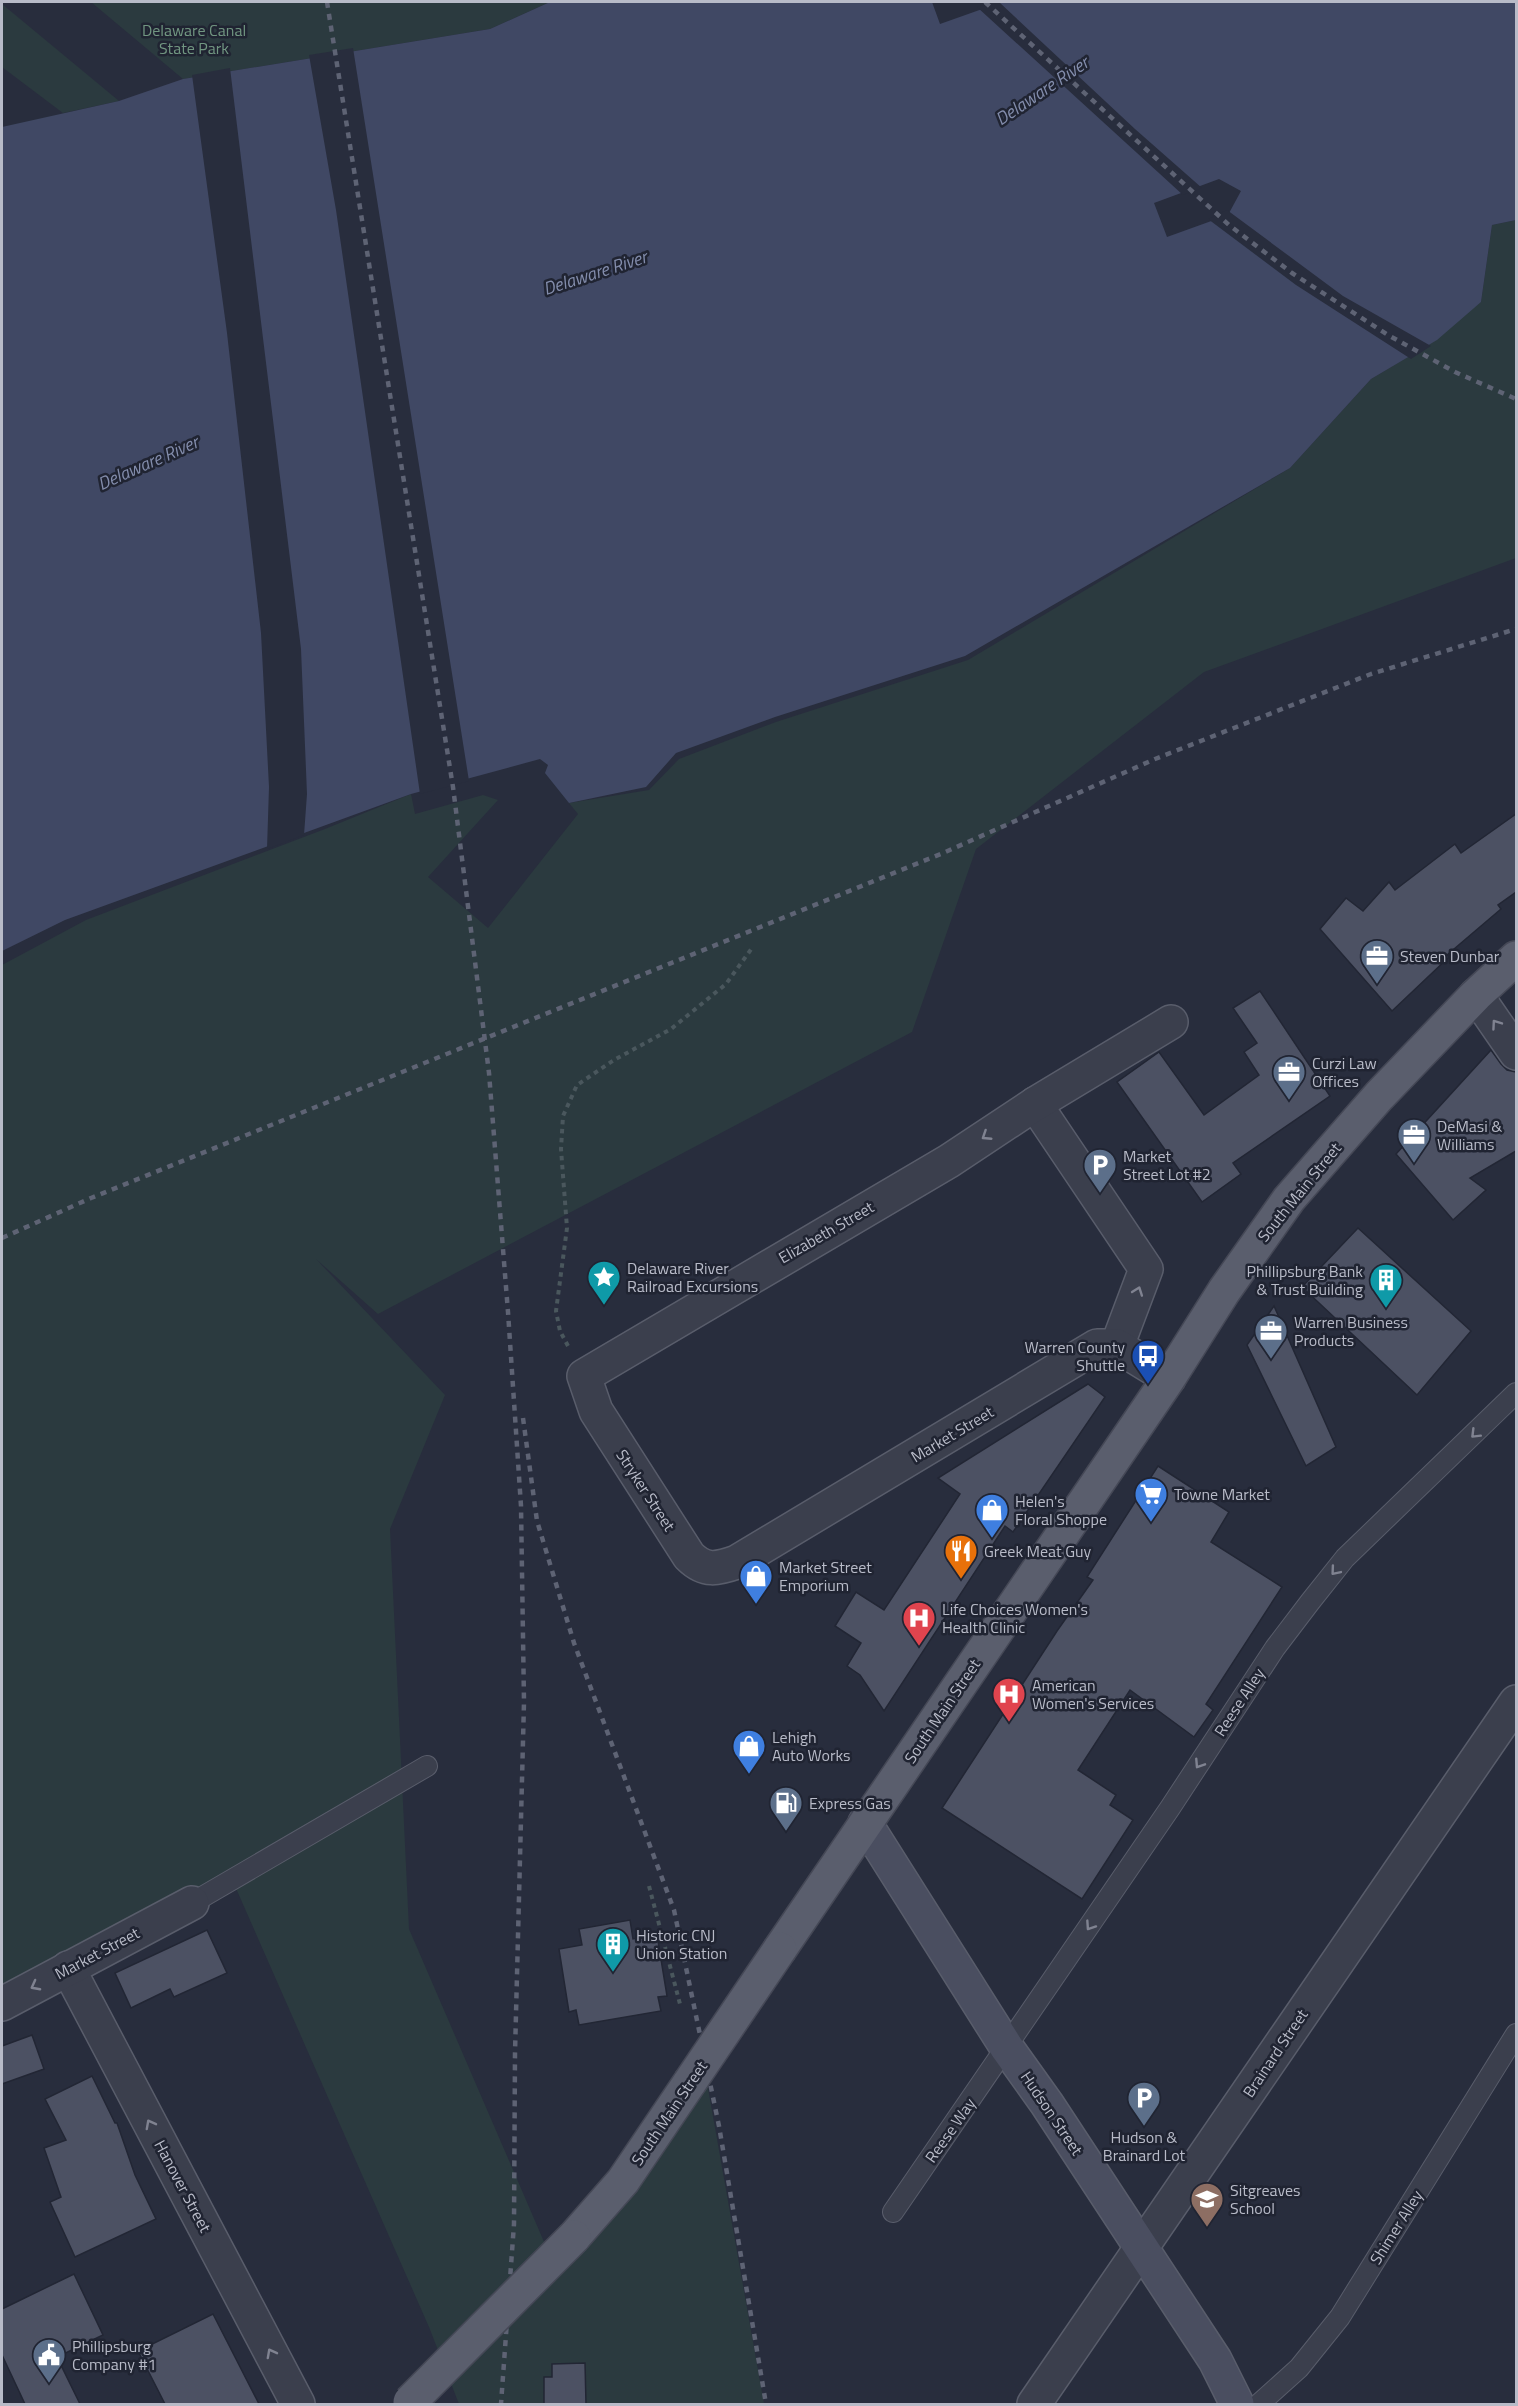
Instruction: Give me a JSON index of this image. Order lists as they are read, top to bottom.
{
  "streets": {
    "main road": ["South Main Street"],
    "street": [
      "Elizabeth Street",
      "Market Street",
      "Stryker Street",
      "Brainard Street",
      "Hudson Street",
      "Hanover Street"
    ],
    "lane": ["Reese Alley", "Reese Way", "Shimer Alley"]
  },
  "crossings": [
    ["South Main Street", "Hudson Street"],
    ["Elizabeth Street", "Stryker Street"],
    ["Market Street", "Stryker Street"],
    ["Market Street", "Hanover Street"],
    ["Reese Alley", "Hudson Street"],
    ["Reese Alley", "Reese Way"],
    ["Brainard Street", "Hudson Street"],
    ["Hudson Street", "Reese Way"]
  ],
  "one_way": ["Elizabeth Street", "Reese Alley", "Hanover Street"],
  "water": ["Delaware River"],
  "parks": ["Delaware Canal State Park"],
  "places": {
    "office": [
      "Steven Dunbar",
      "Curzi Law Offices",
      "DeMasi & Williams",
      "Warren Business Products"
    ],
    "parking": ["Market Street Lot #2", "Hudson & Brainard Lot"],
    "place": ["Delaware River Railroad Excursions"],
    "building": ["Phillipsburg Bank & Trust Building", "Historic CNJ Union Station"],
    "bus stop": ["Warren County Shuttle"],
    "supermarket": ["Towne Market"],
    "shop": ["Helen's Floral Shoppe", "Market Street Emporium", "Lehigh Auto Works"],
    "restaurant": ["Greek Meat Guy"],
    "hospital": ["Life Choices Women's Health Clinic", "American Women's Services"],
    "fuel station": ["Express Gas"],
    "school or university": ["Sitgreaves School"],
    "public building": ["Phillipsburg Company #1"]
  }
}
